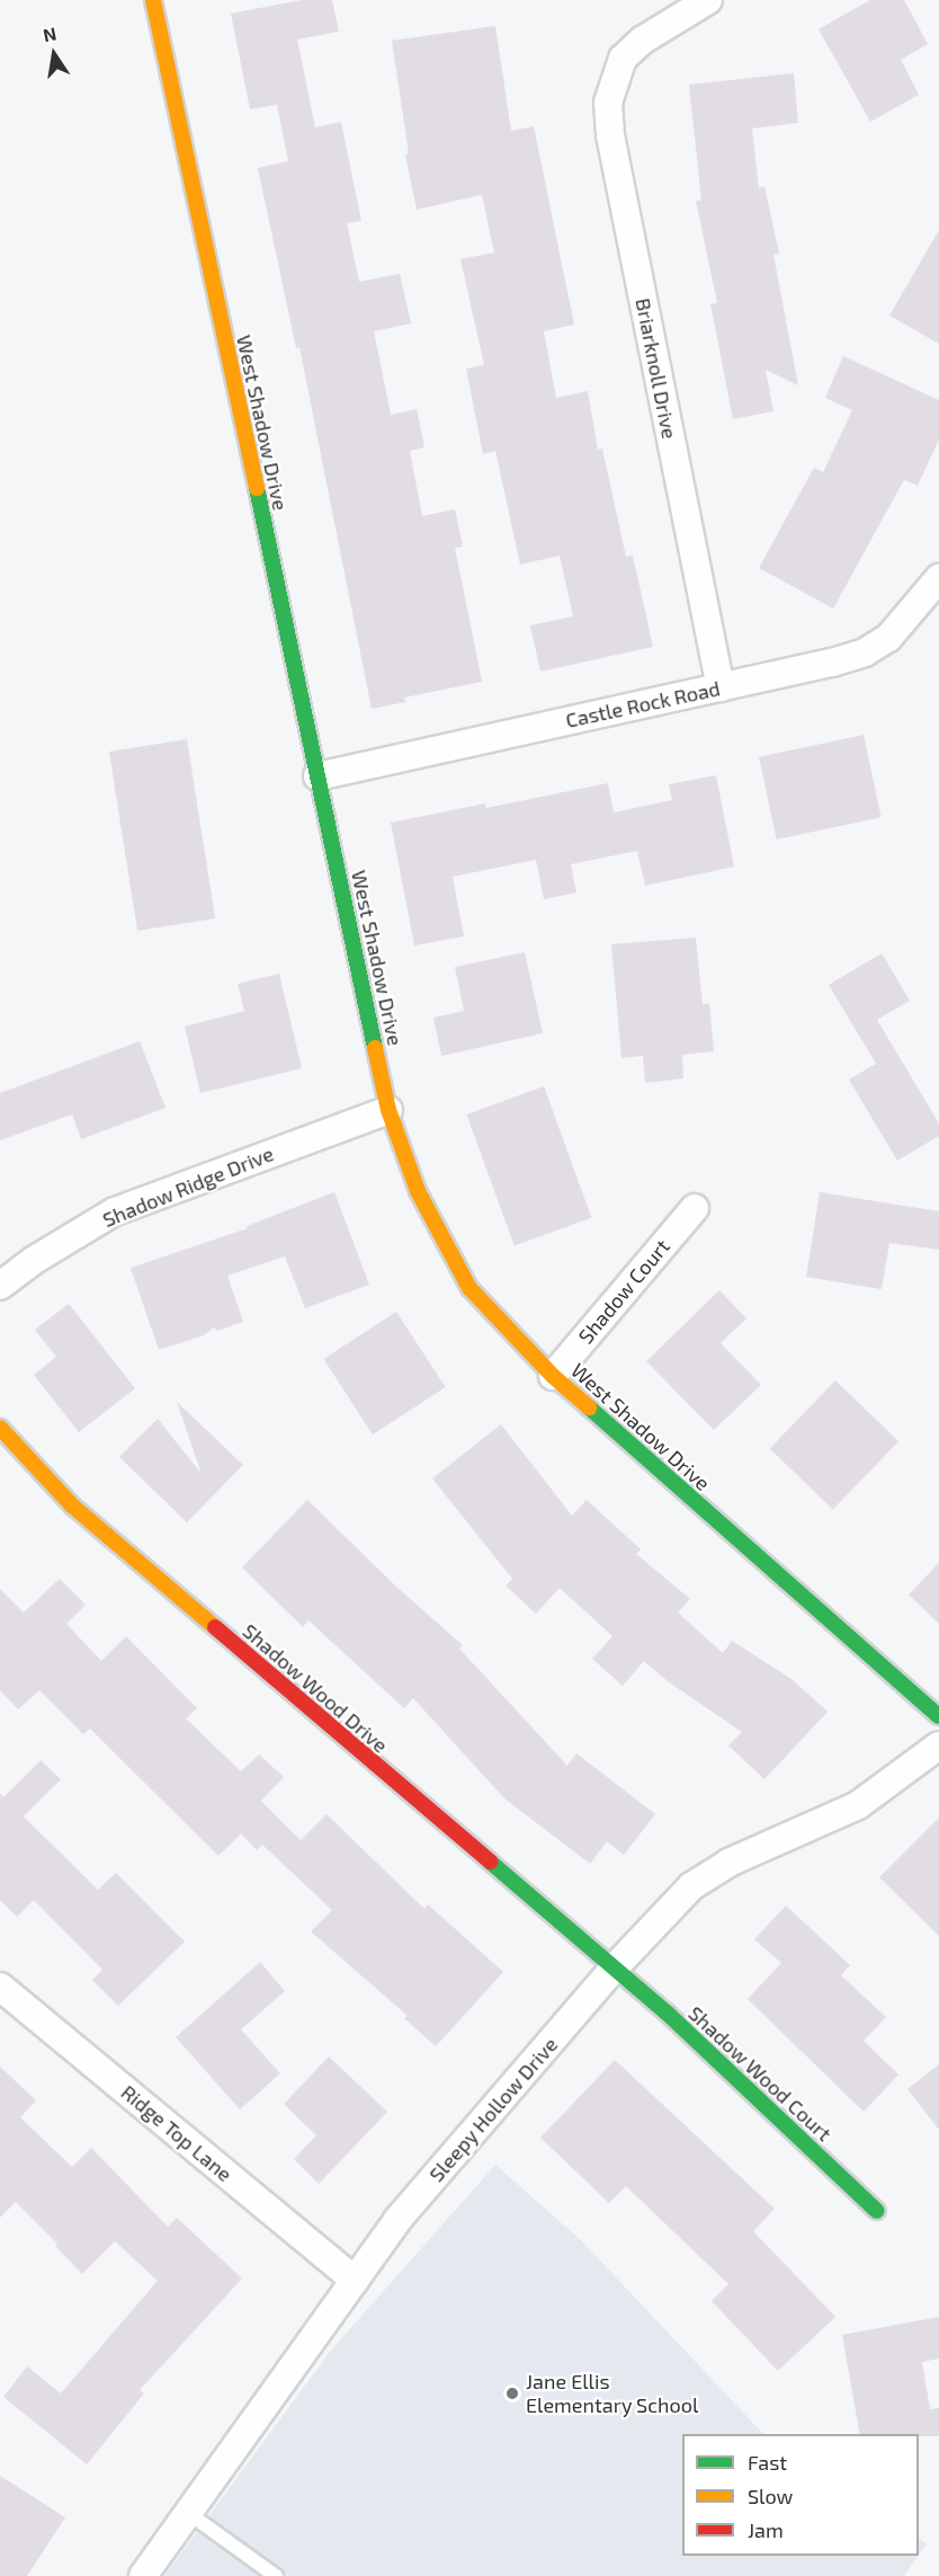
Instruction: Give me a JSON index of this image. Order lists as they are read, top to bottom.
{
  "streets": {
    "street": [
      "Briarknoll Drive",
      "West Shadow Drive",
      "Castle Rock Road",
      "Shadow Ridge Drive",
      "Shadow Court",
      "Shadow Wood Drive",
      "Shadow Wood Court",
      "Sleepy Hollow Drive",
      "Ridge Top Lane"
    ]
  },
  "crossings": [
    ["Briarknoll Drive", "Castle Rock Road"],
    ["West Shadow Drive", "Castle Rock Road"],
    ["West Shadow Drive", "Shadow Ridge Drive"],
    ["West Shadow Drive", "Shadow Court"],
    ["Shadow Wood Drive", "Shadow Wood Court"],
    ["Shadow Wood Drive", "Sleepy Hollow Drive"],
    ["Shadow Wood Court", "Sleepy Hollow Drive"],
    ["Sleepy Hollow Drive", "Ridge Top Lane"]
  ],
  "places": ["Jane Ellis Elementary School"],
  "legend": ["Fast", "Slow", "Jam"],
  "north": "top"
}
